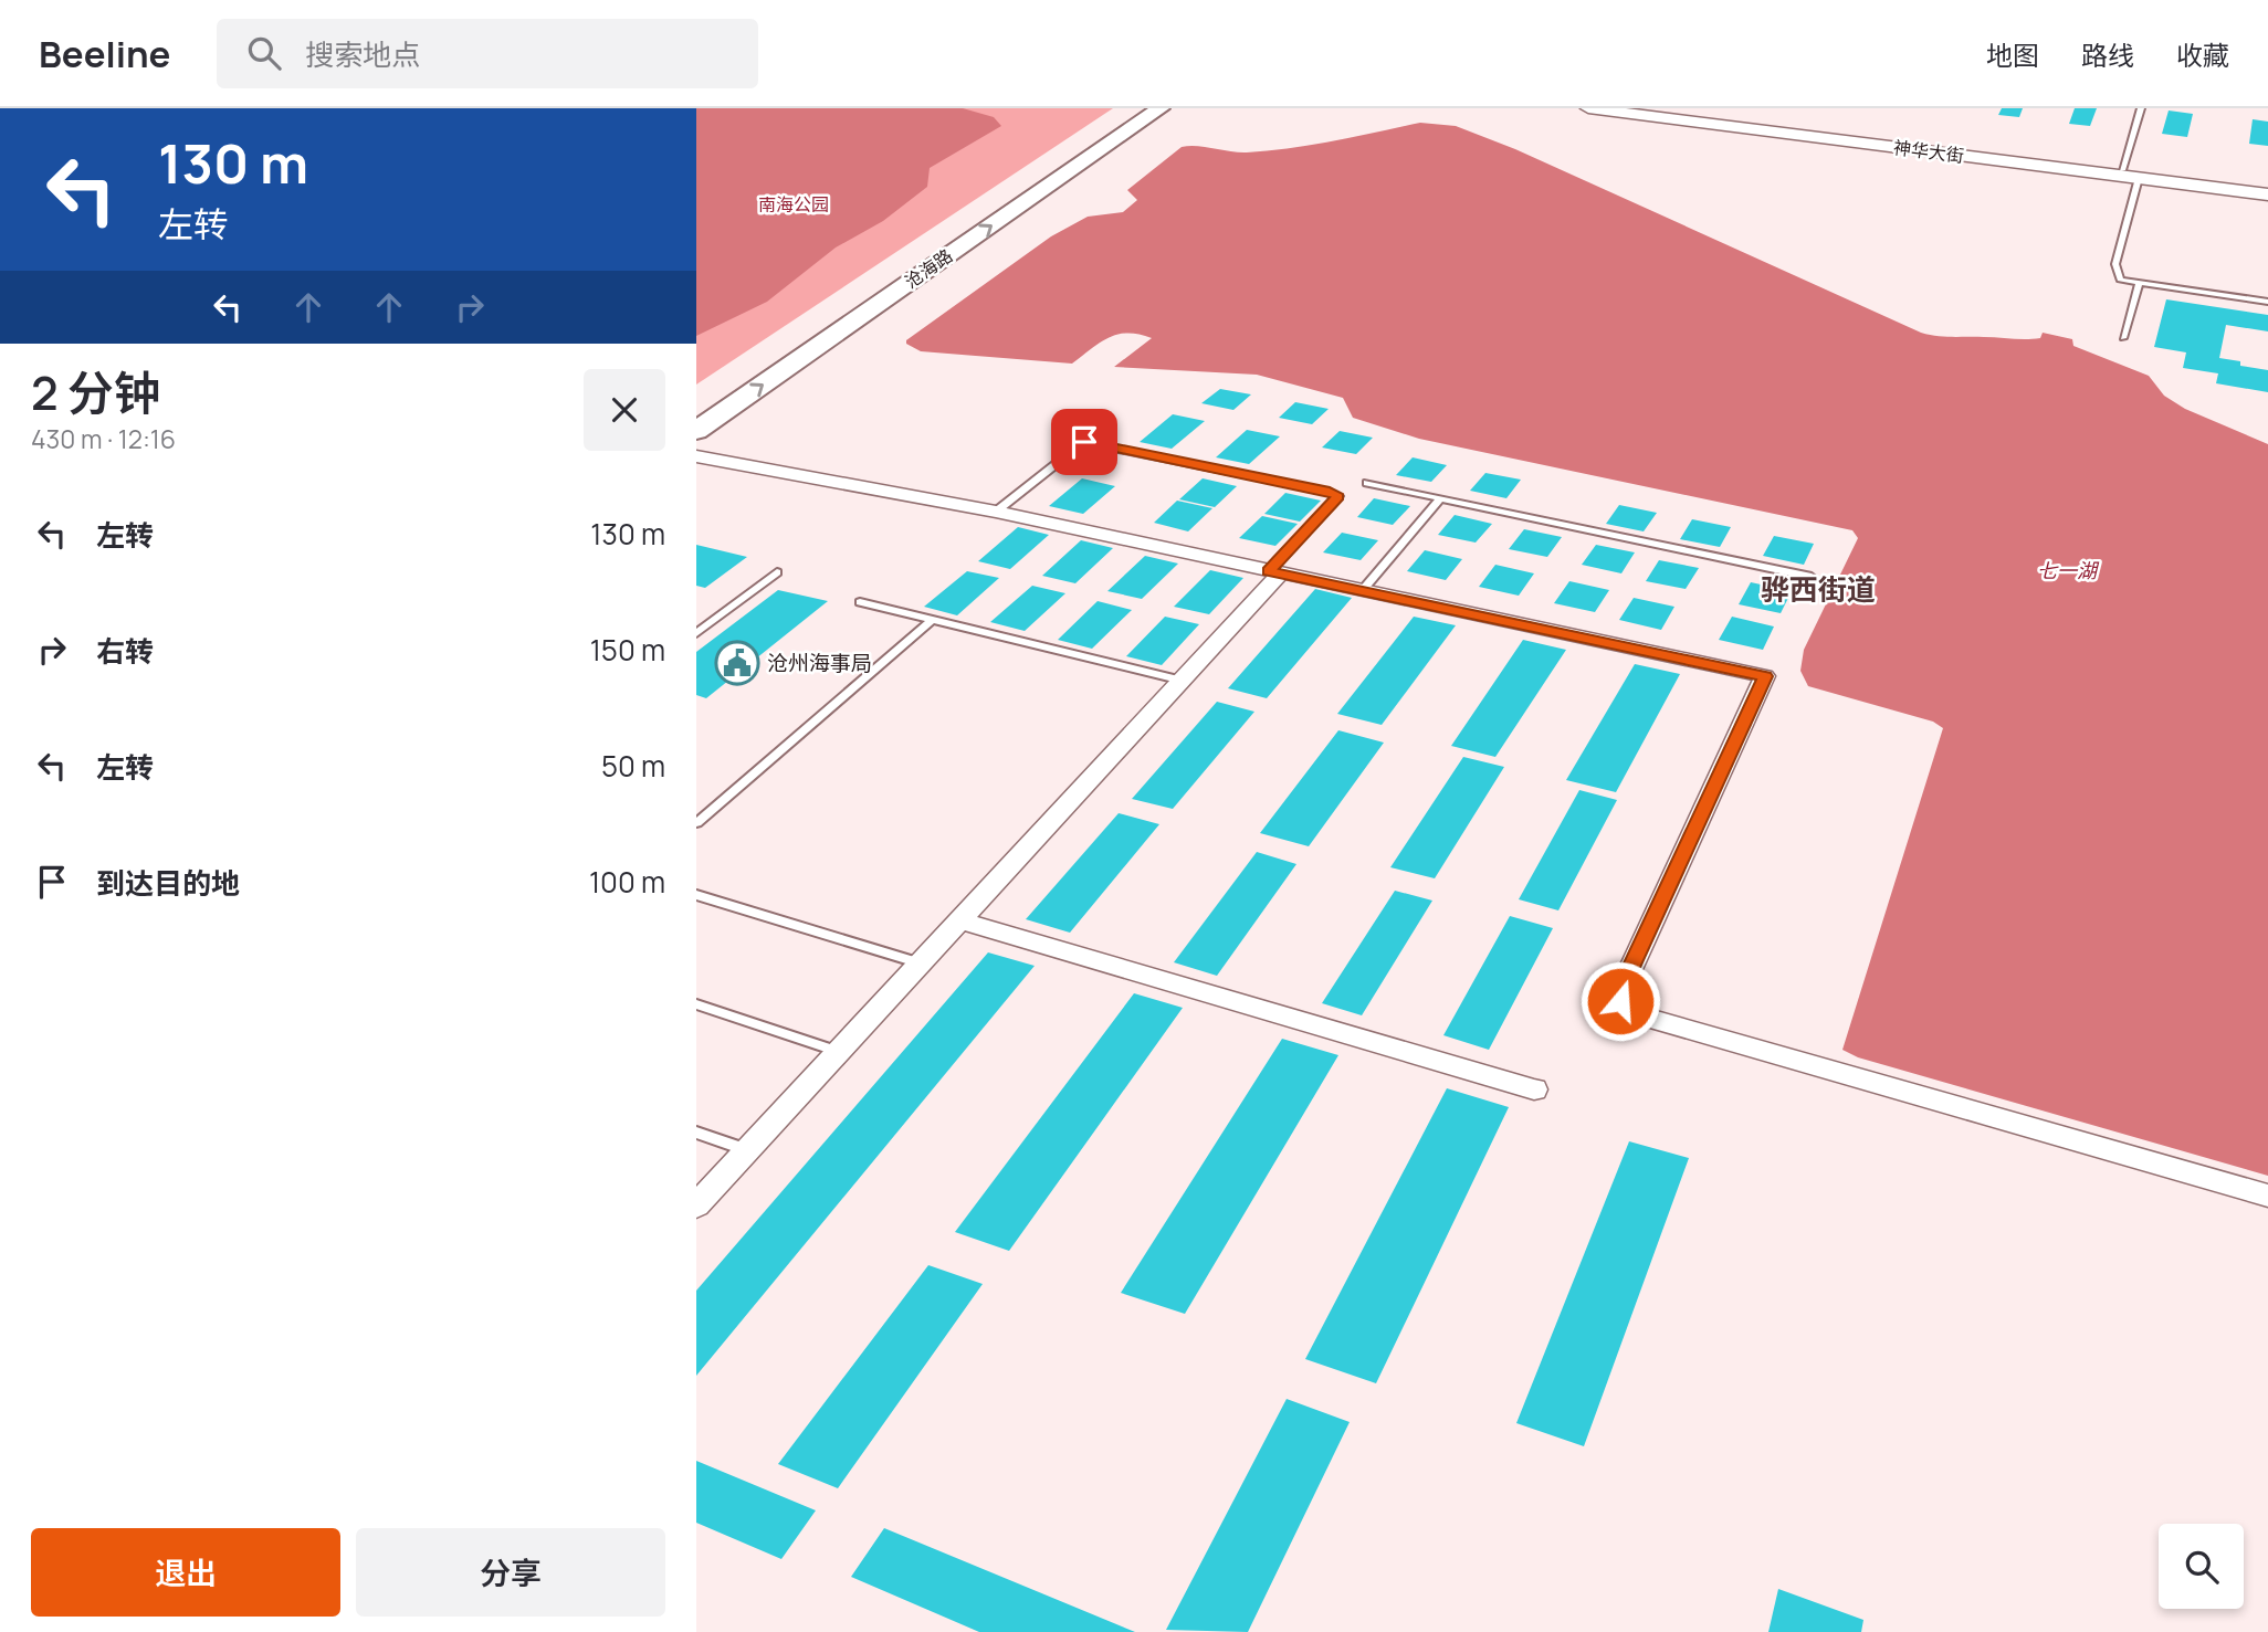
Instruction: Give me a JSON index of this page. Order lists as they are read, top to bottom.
{
  "streets": {
    "main road": ["神华大街", "沧海路"]
  },
  "districts": ["骅西街道"],
  "water": ["七一湖"],
  "parks": ["南海公园"],
  "places": {
    "public building": ["沧州海事局"]
  },
  "page": {
    "header": "Beeline",
    "search": "搜索地点",
    "nav": ["地图", "路线", "收藏"],
    "turn": ["130 m", "左转"],
    "heading": ["2 分钟", "430 m · 12:16"],
    "list": [
      {
        "name": "左转",
        "value": "130 m"
      },
      {
        "name": "右转",
        "value": "150 m"
      },
      {
        "name": "左转",
        "value": "50 m"
      },
      {
        "name": "到达目的地",
        "value": "100 m"
      }
    ],
    "buttons": ["退出", "分享"]
  }
}
